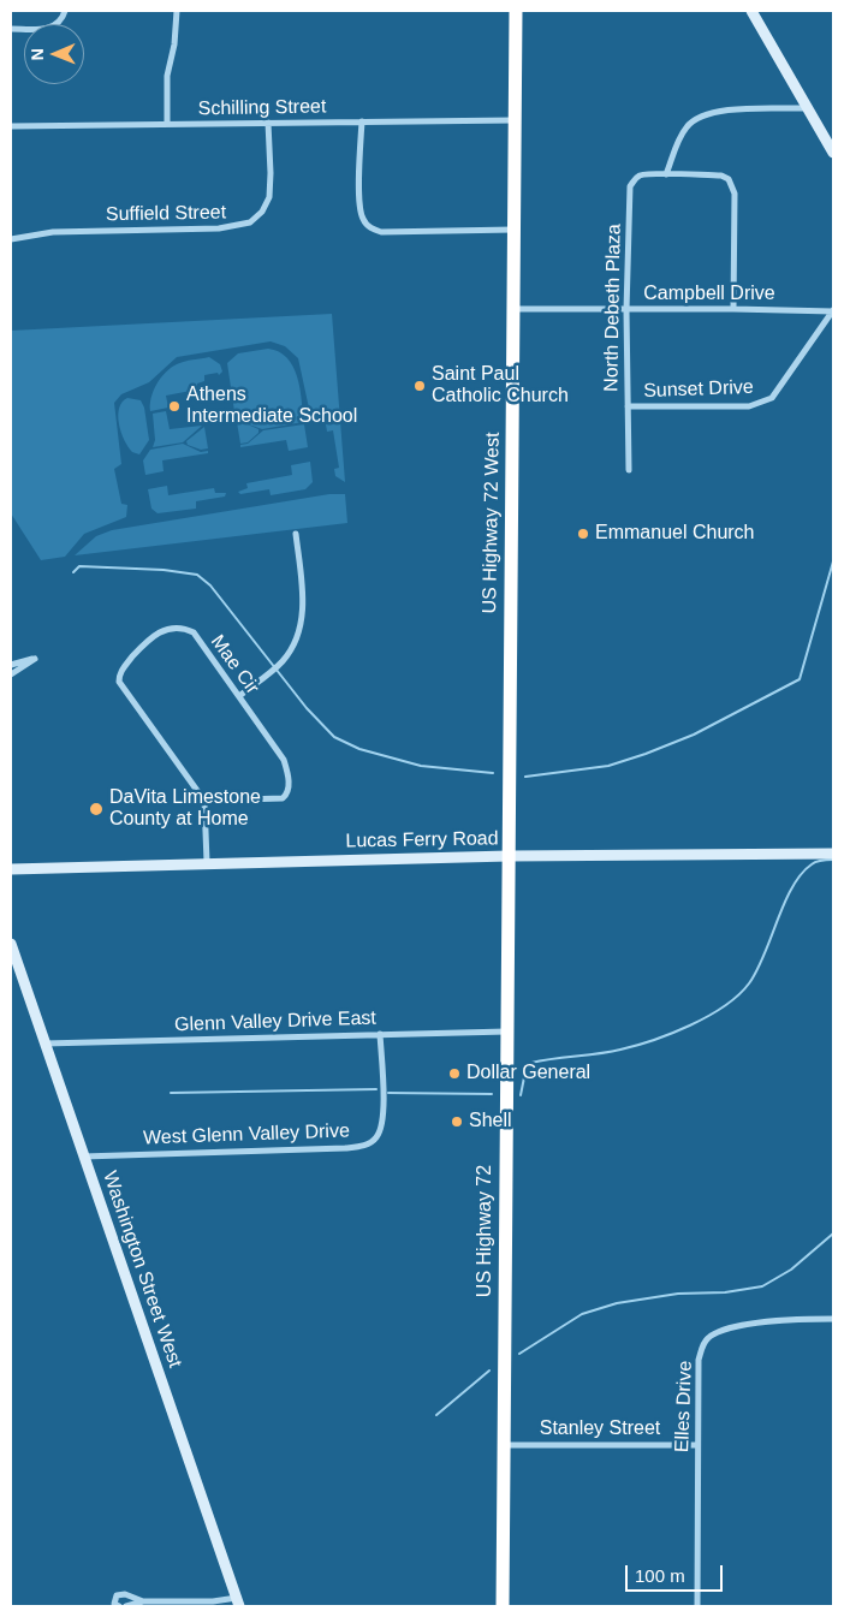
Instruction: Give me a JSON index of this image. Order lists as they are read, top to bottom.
{
  "streets": {
    "highway": ["US Highway 72 West", "US Highway 72"],
    "street": [
      "Schilling Street",
      "Suffield Street",
      "Campbell Drive",
      "North Debeth Plaza",
      "Sunset Drive",
      "Mae Cir",
      "Lucas Ferry Road",
      "Glenn Valley Drive East",
      "West Glenn Valley Drive",
      "Washington Street West",
      "Elles Drive",
      "Stanley Street"
    ]
  },
  "crossings": [
    ["Schilling Street", "Suffield Street"],
    ["Schilling Street", "US Highway 72 West"],
    ["Campbell Drive", "North Debeth Plaza"],
    ["Campbell Drive", "Sunset Drive"],
    ["Campbell Drive", "US Highway 72 West"],
    ["North Debeth Plaza", "Sunset Drive"],
    ["US Highway 72 West", "Lucas Ferry Road"],
    ["US Highway 72 West", "US Highway 72"],
    ["Lucas Ferry Road", "US Highway 72"],
    ["Glenn Valley Drive East", "West Glenn Valley Drive"],
    ["Glenn Valley Drive East", "US Highway 72"],
    ["Glenn Valley Drive East", "Washington Street West"],
    ["West Glenn Valley Drive", "Washington Street West"],
    ["US Highway 72", "Stanley Street"],
    ["Elles Drive", "Stanley Street"]
  ],
  "places": [
    "Saint Paul Catholic Church",
    "Athens Intermediate School",
    "Emmanuel Church",
    "DaVita Limestone County at Home",
    "Dollar General",
    "Shell"
  ],
  "scale_bar": "100 m",
  "north": "left"
}
